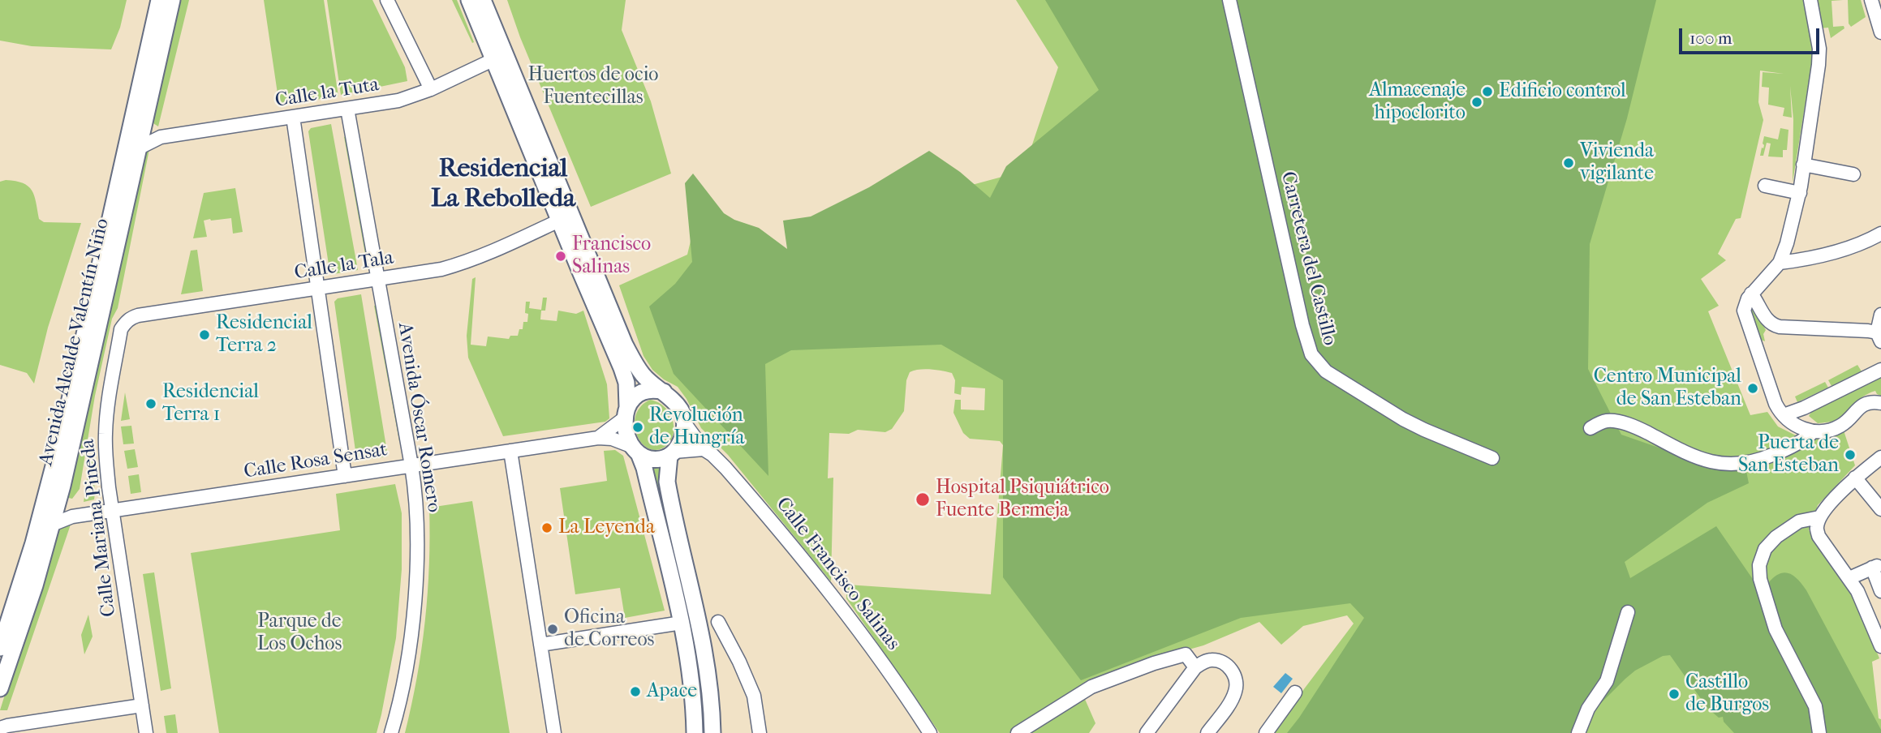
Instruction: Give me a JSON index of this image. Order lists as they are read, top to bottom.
{
  "streets": {
    "main road": ["Avenida Alcalde Valentín Niño"],
    "street": [
      "Calle la Tuta",
      "Carretera del Castillo",
      "Calle la Tala",
      "Avenida Óscar Romero",
      "Calle Rosa Sensat",
      "Calle Mariana Pineda",
      "Calle Francisco Salinas"
    ]
  },
  "crossings": [
    ["Calle la Tuta", "Avenida Alcalde Valentín Niño"],
    ["Calle la Tuta", "Avenida Óscar Romero"],
    ["Calle la Tala", "Avenida Óscar Romero"],
    ["Calle la Tala", "Calle Mariana Pineda"],
    ["Avenida Alcalde Valentín Niño", "Calle Rosa Sensat"],
    ["Avenida Óscar Romero", "Calle Rosa Sensat"],
    ["Calle Rosa Sensat", "Calle Mariana Pineda"],
    ["Calle Rosa Sensat", "Calle Francisco Salinas"]
  ],
  "districts": ["Residencial La Rebolleda"],
  "parks": ["Huertos de ocio Fuentecillas", "Parque de Los Ochos"],
  "places": [
    "Edificio control",
    "Almacenaje hipoclorito",
    "Vivienda vigilante",
    "Francisco Salinas",
    "Residencial Terra 2",
    "Centro Municipal de San Esteban",
    "Residencial Terra 1",
    "Revolución de Hungría",
    "Puerta de San Esteban",
    "Hospital Psiquiátrico Fuente Bermeja",
    "La Leyenda",
    "Oficina de Correos",
    "Apace",
    "Castillo de Burgos"
  ],
  "scale_bar": "100 m"
}
